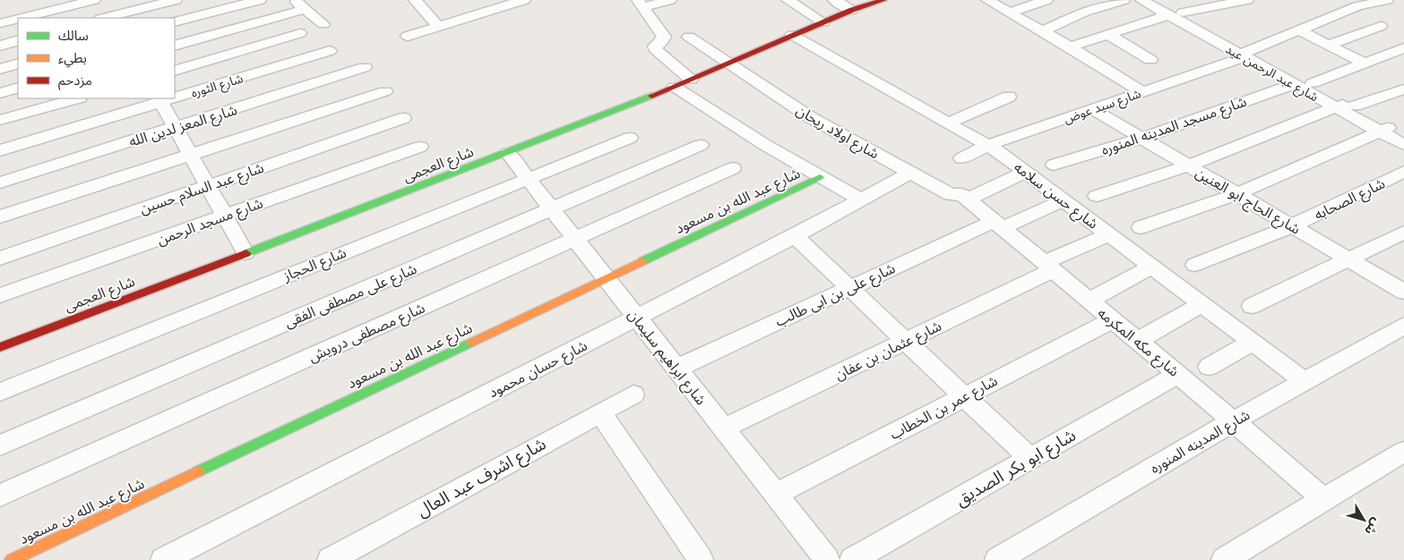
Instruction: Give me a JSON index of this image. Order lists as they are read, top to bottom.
{
  "streets": {
    "street": [
      "شارع عبد الرحمن عيد",
      "شارع الثوره",
      "شارع سيد عوض",
      "شارع المعز لدين الله",
      "شارع مسجد المدينه المنوره",
      "شارع اولاد ريحان",
      "شارع العجمى",
      "شارع عبد السلام حسين",
      "شارع حسن سلامه",
      "شارع الصحابه",
      "شارع عبد الله بن مسعود",
      "شارع الحاج ابو العنين",
      "شارع مسجد الرحمن",
      "شارع الحجاز",
      "شارع على بن ابى طالب",
      "شارع على مصطفى الفقى",
      "شارع مصطفى درويش",
      "شارع مكه المكرمه",
      "شارع عثمان بن عفان",
      "شارع ابراهيم سليمان",
      "شارع حسان محمود",
      "شارع عمر بن الخطاب",
      "شارع المدينه المنوره",
      "شارع ابو بكر الصديق",
      "شارع اشرف عبد العال"
    ]
  },
  "crossings": [
    ["شارع عبد الرحمن عيد", "شارع سيد عوض"],
    ["شارع عبد الرحمن عيد", "شارع مسجد المدينه المنوره"],
    ["شارع سيد عوض", "شارع حسن سلامه"],
    ["شارع سيد عوض", "شارع الحاج ابو العنين"],
    ["شارع مسجد المدينه المنوره", "شارع الحاج ابو العنين"],
    ["شارع اولاد ريحان", "شارع العجمى"],
    ["شارع اولاد ريحان", "شارع مكه المكرمه"],
    ["شارع اولاد ريحان", "شارع حسان محمود"],
    ["شارع العجمى", "شارع حسن سلامه"],
    ["شارع العجمى", "شارع ابراهيم سليمان"],
    ["شارع حسن سلامه", "شارع على بن ابى طالب"],
    ["شارع حسن سلامه", "شارع عثمان بن عفان"],
    ["شارع حسن سلامه", "شارع المدينه المنوره"],
    ["شارع الصحابه", "شارع الحاج ابو العنين"],
    ["شارع عبد الله بن مسعود", "شارع ابراهيم سليمان"],
    ["شارع الحجاز", "شارع ابراهيم سليمان"],
    ["شارع على بن ابى طالب", "شارع مكه المكرمه"],
    ["شارع على بن ابى طالب", "شارع ابراهيم سليمان"],
    ["شارع على مصطفى الفقى", "شارع ابراهيم سليمان"],
    ["شارع مصطفى درويش", "شارع ابراهيم سليمان"],
    ["شارع مكه المكرمه", "شارع عثمان بن عفان"],
    ["شارع مكه المكرمه", "شارع عمر بن الخطاب"],
    ["شارع مكه المكرمه", "شارع المدينه المنوره"],
    ["شارع مكه المكرمه", "شارع ابو بكر الصديق"],
    ["شارع عثمان بن عفان", "شارع ابراهيم سليمان"],
    ["شارع ابراهيم سليمان", "شارع حسان محمود"],
    ["شارع ابراهيم سليمان", "شارع عمر بن الخطاب"]
  ],
  "legend": ["سالك", "بطيء", "مزدحم"],
  "north": "bottom right"
}
